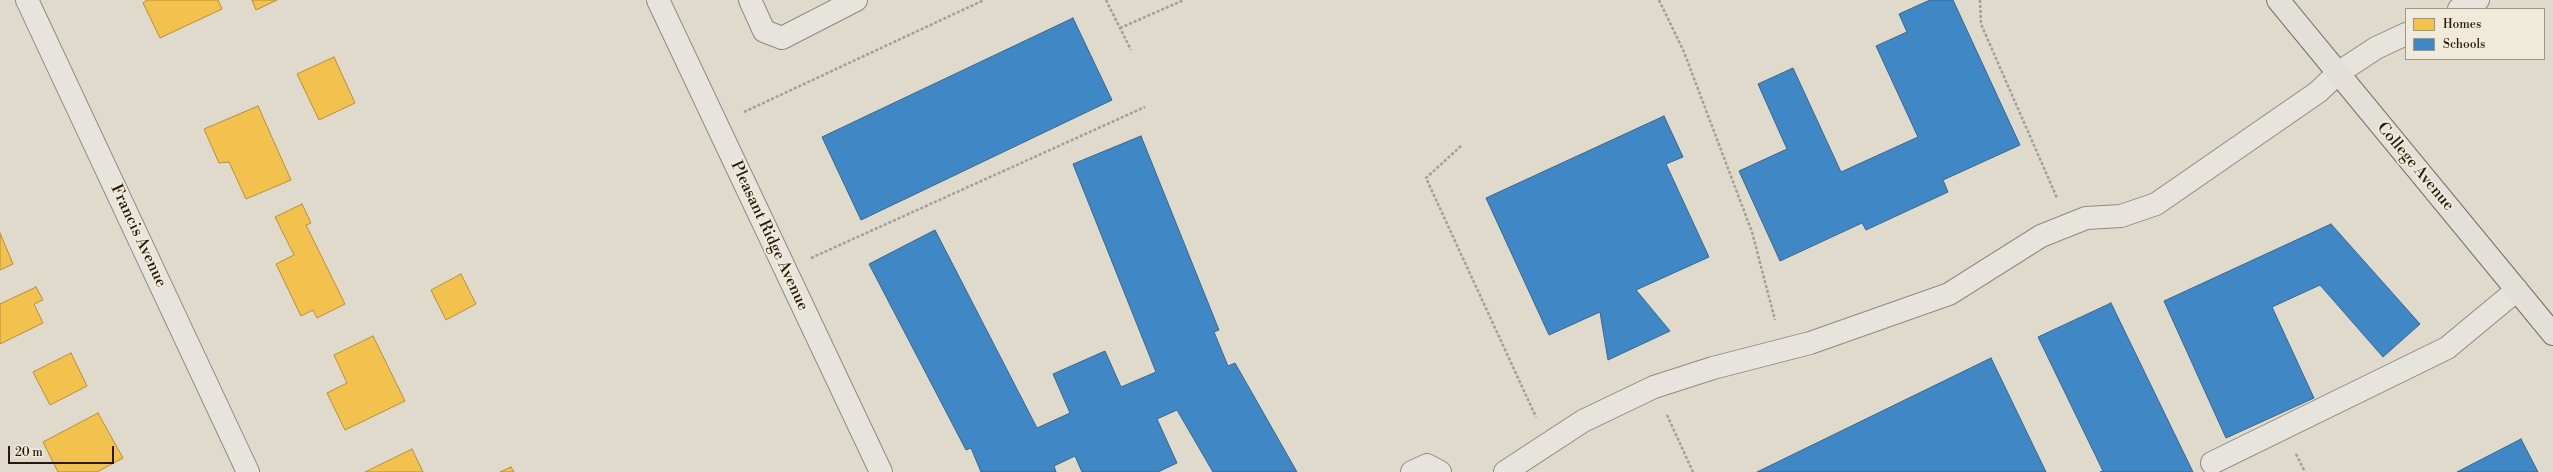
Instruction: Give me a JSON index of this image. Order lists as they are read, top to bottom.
{
  "streets": {
    "main road": ["College Avenue"],
    "street": ["Francis Avenue", "Pleasant Ridge Avenue"]
  },
  "legend": ["Homes", "Schools"],
  "scale_bar": "20 m"
}
